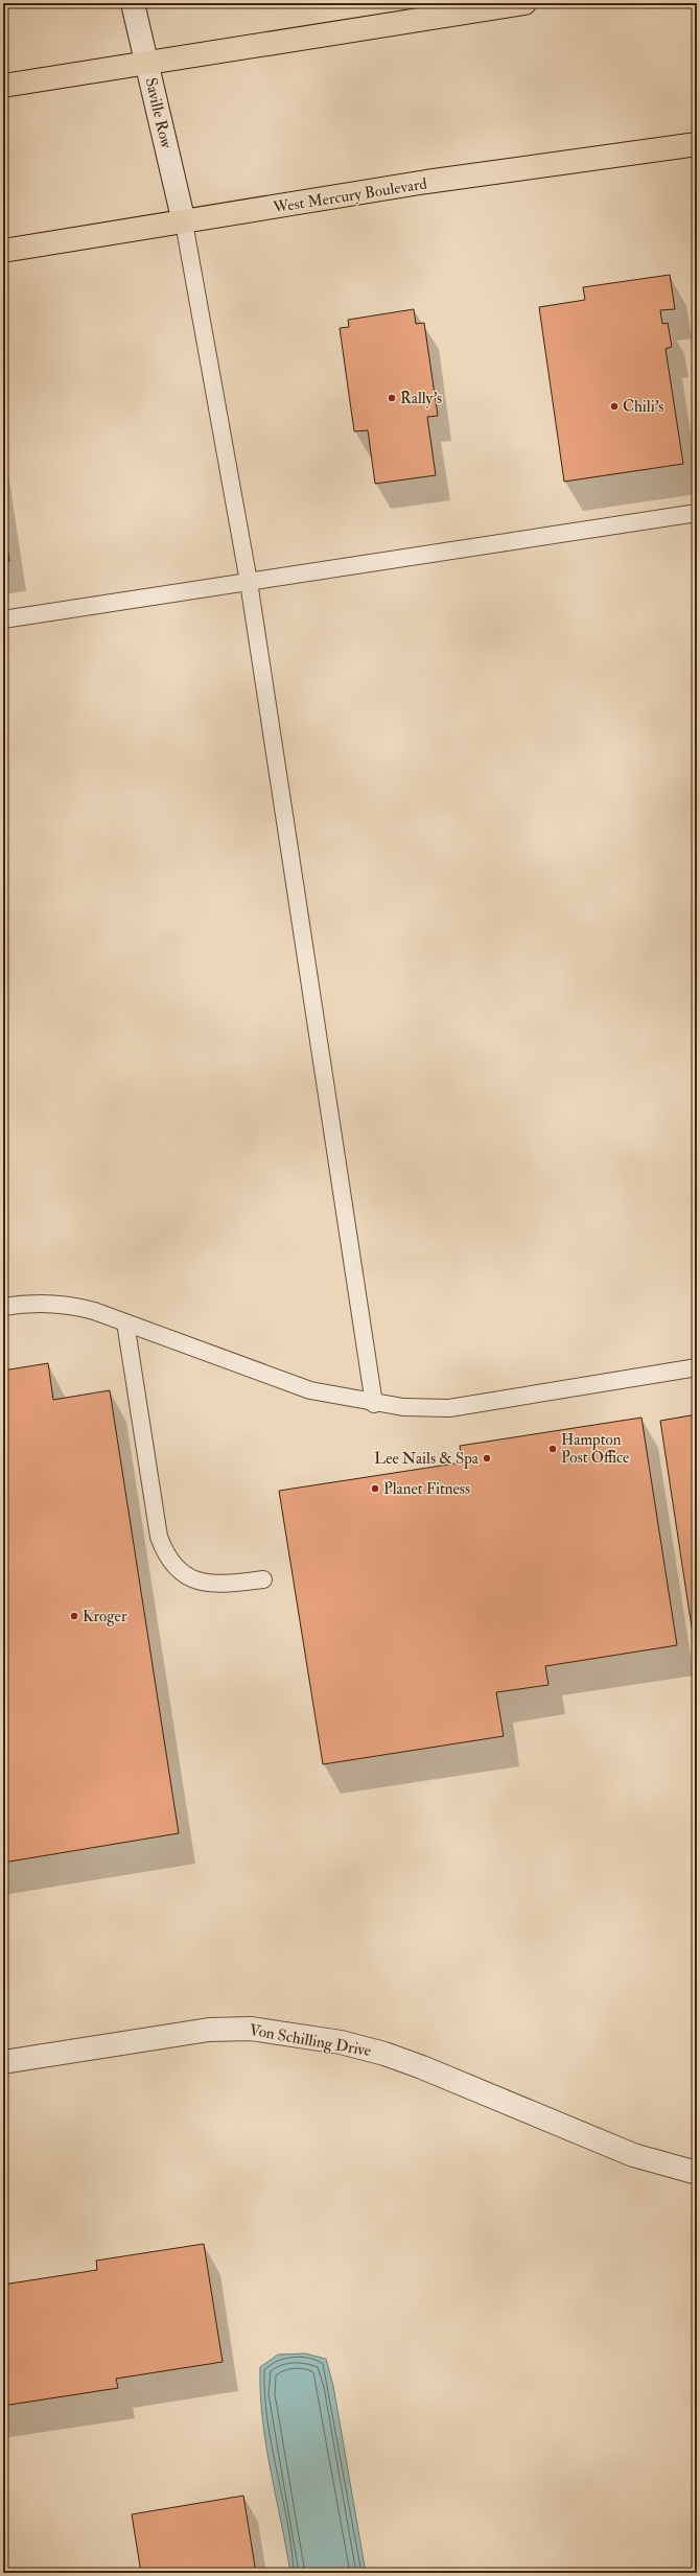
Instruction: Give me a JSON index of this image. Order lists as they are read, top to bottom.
{
  "streets": {
    "main road": ["West Mercury Boulevard"],
    "street": ["Saville Row", "Von Schilling Drive"]
  },
  "crossings": [
    ["Saville Row", "West Mercury Boulevard"]
  ],
  "places": [
    "Rally's",
    "Chili's",
    "Hampton Post Office",
    "Lee Nails & Spa",
    "Planet Fitness",
    "Kroger"
  ]
}
